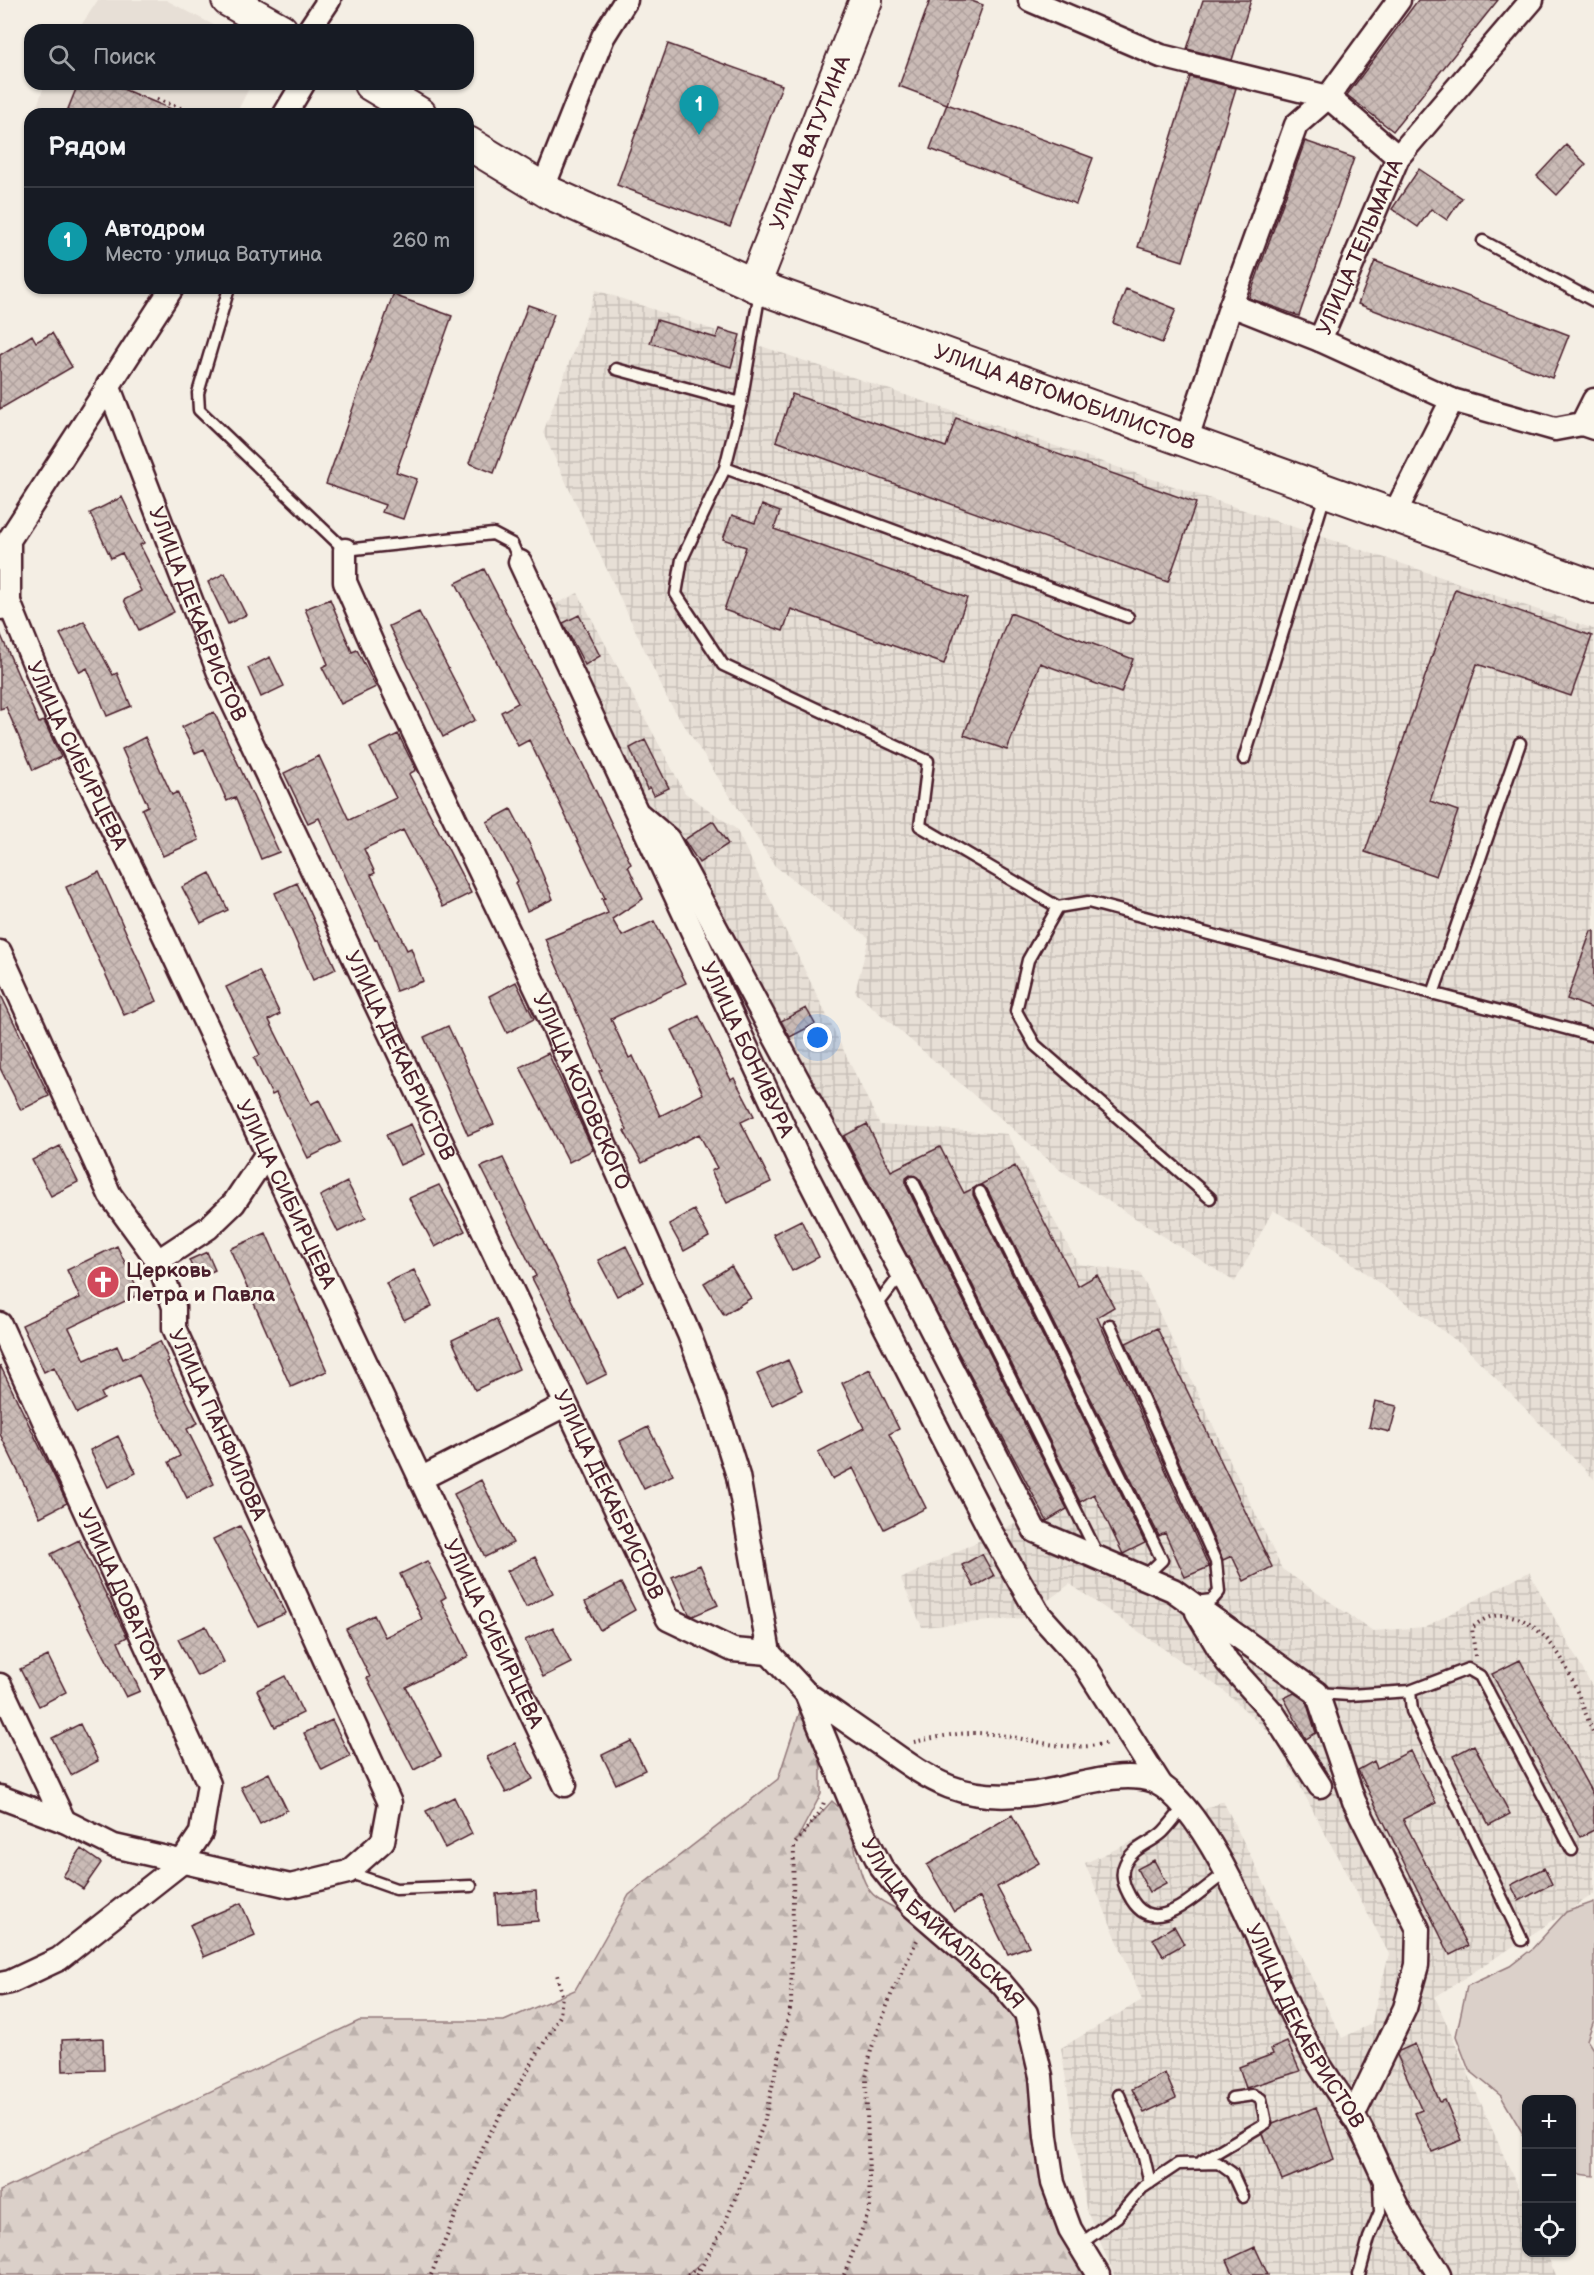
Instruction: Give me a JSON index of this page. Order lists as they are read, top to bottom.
{
  "streets": {
    "street": [
      "УЛИЦА ВАТУТИНА",
      "УЛИЦА ТЕЛЬМАНА",
      "УЛИЦА АВТОМОБИЛИСТОВ",
      "УЛИЦА ДЕКАБРИСТОВ",
      "УЛИЦА СИБИРЦЕВА",
      "УЛИЦА БОНИВУРА",
      "УЛИЦА КОТОВСКОГО",
      "УЛИЦА ПАНФИЛОВА",
      "УЛИЦА ДОВАТОРА",
      "УЛИЦА БАЙКАЛЬСКАЯ"
    ]
  },
  "crossings": [
    ["УЛИЦА ВАТУТИНА", "УЛИЦА АВТОМОБИЛИСТОВ"],
    ["УЛИЦА ДЕКАБРИСТОВ", "УЛИЦА БОНИВУРА"],
    ["УЛИЦА ДЕКАБРИСТОВ", "УЛИЦА КОТОВСКОГО"],
    ["УЛИЦА ДЕКАБРИСТОВ", "УЛИЦА БАЙКАЛЬСКАЯ"],
    ["УЛИЦА КОТОВСКОГО", "УЛИЦА БАЙКАЛЬСКАЯ"]
  ],
  "places": {
    "church": ["Церковь Петра и Павла"]
  },
  "page": {
    "search": "Поиск",
    "pins": "1",
    "heading": "Рядом",
    "list": [
      {
        "mark": "1",
        "name": "Автодром",
        "note": "Место · улица Ватутина",
        "value": "260 m"
      }
    ],
    "map_buttons": ["+", "−"]
  }
}
